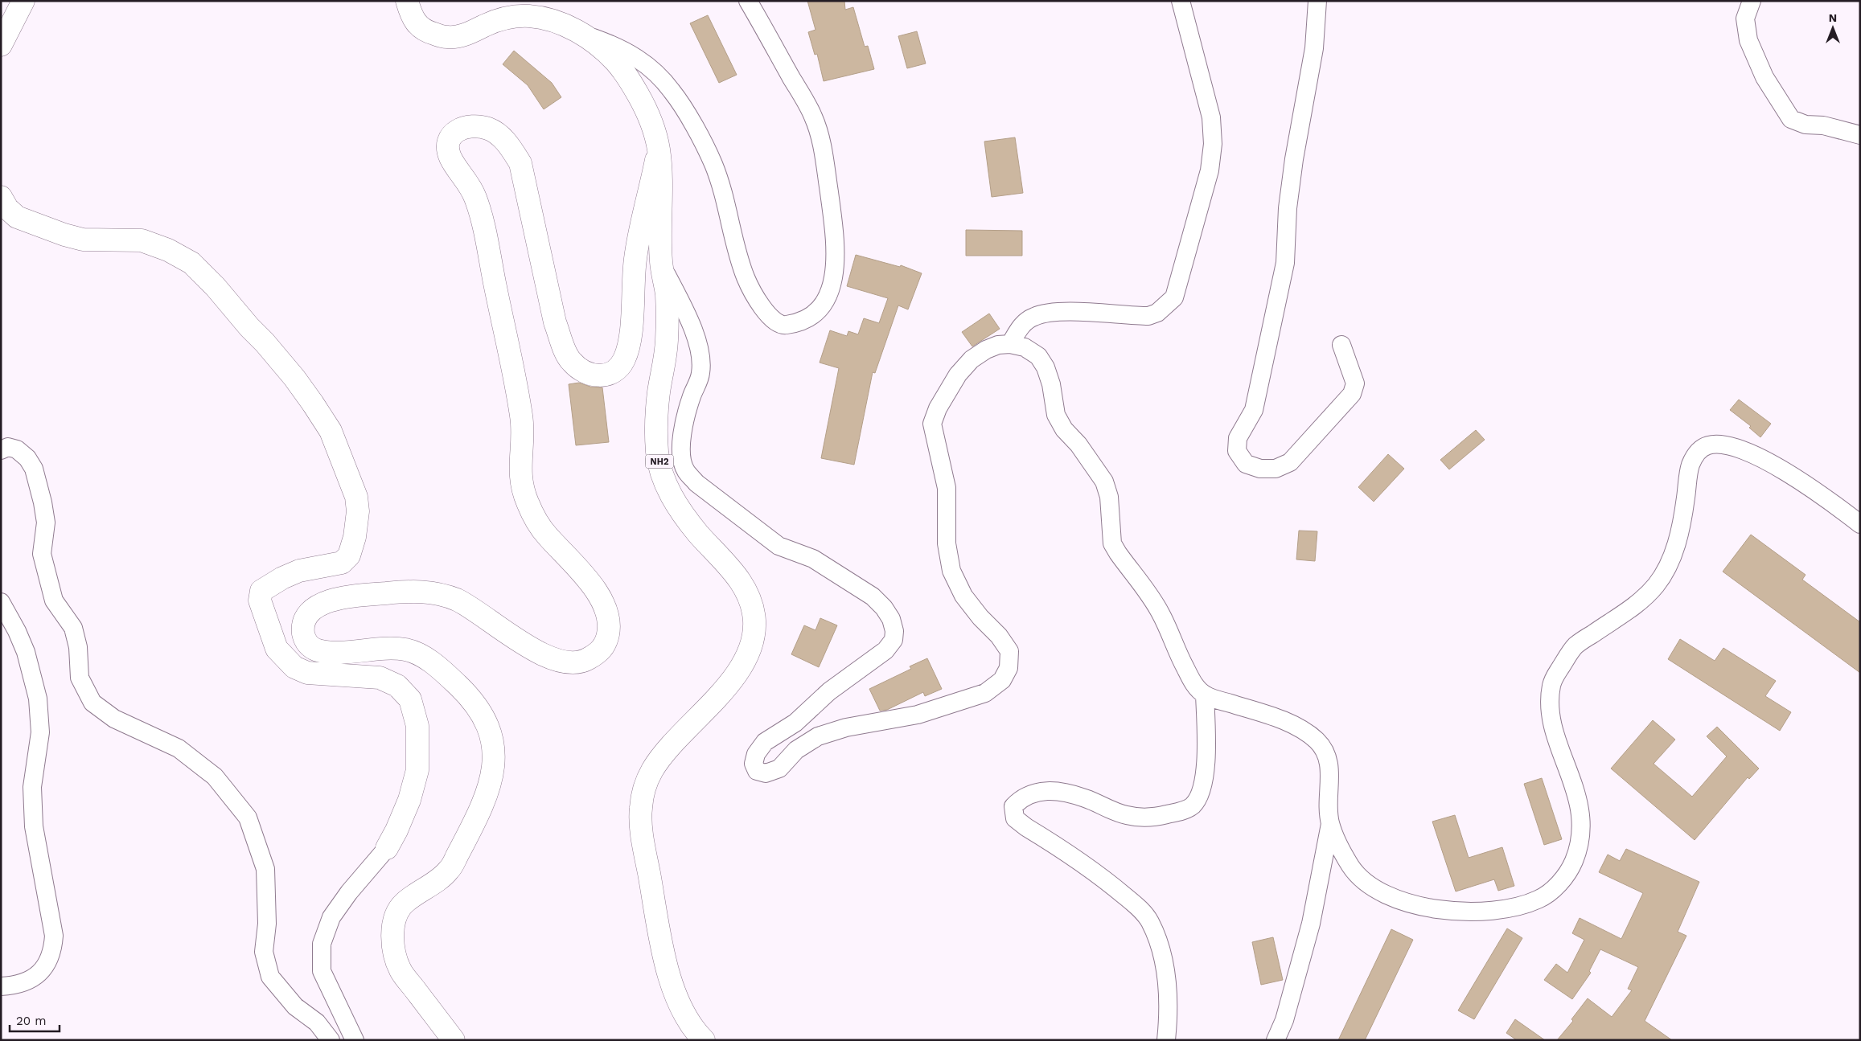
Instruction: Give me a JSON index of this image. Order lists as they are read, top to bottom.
{
  "streets": {
    "main road": ["NH2"]
  },
  "scale_bar": "20 m",
  "north": "top"
}
